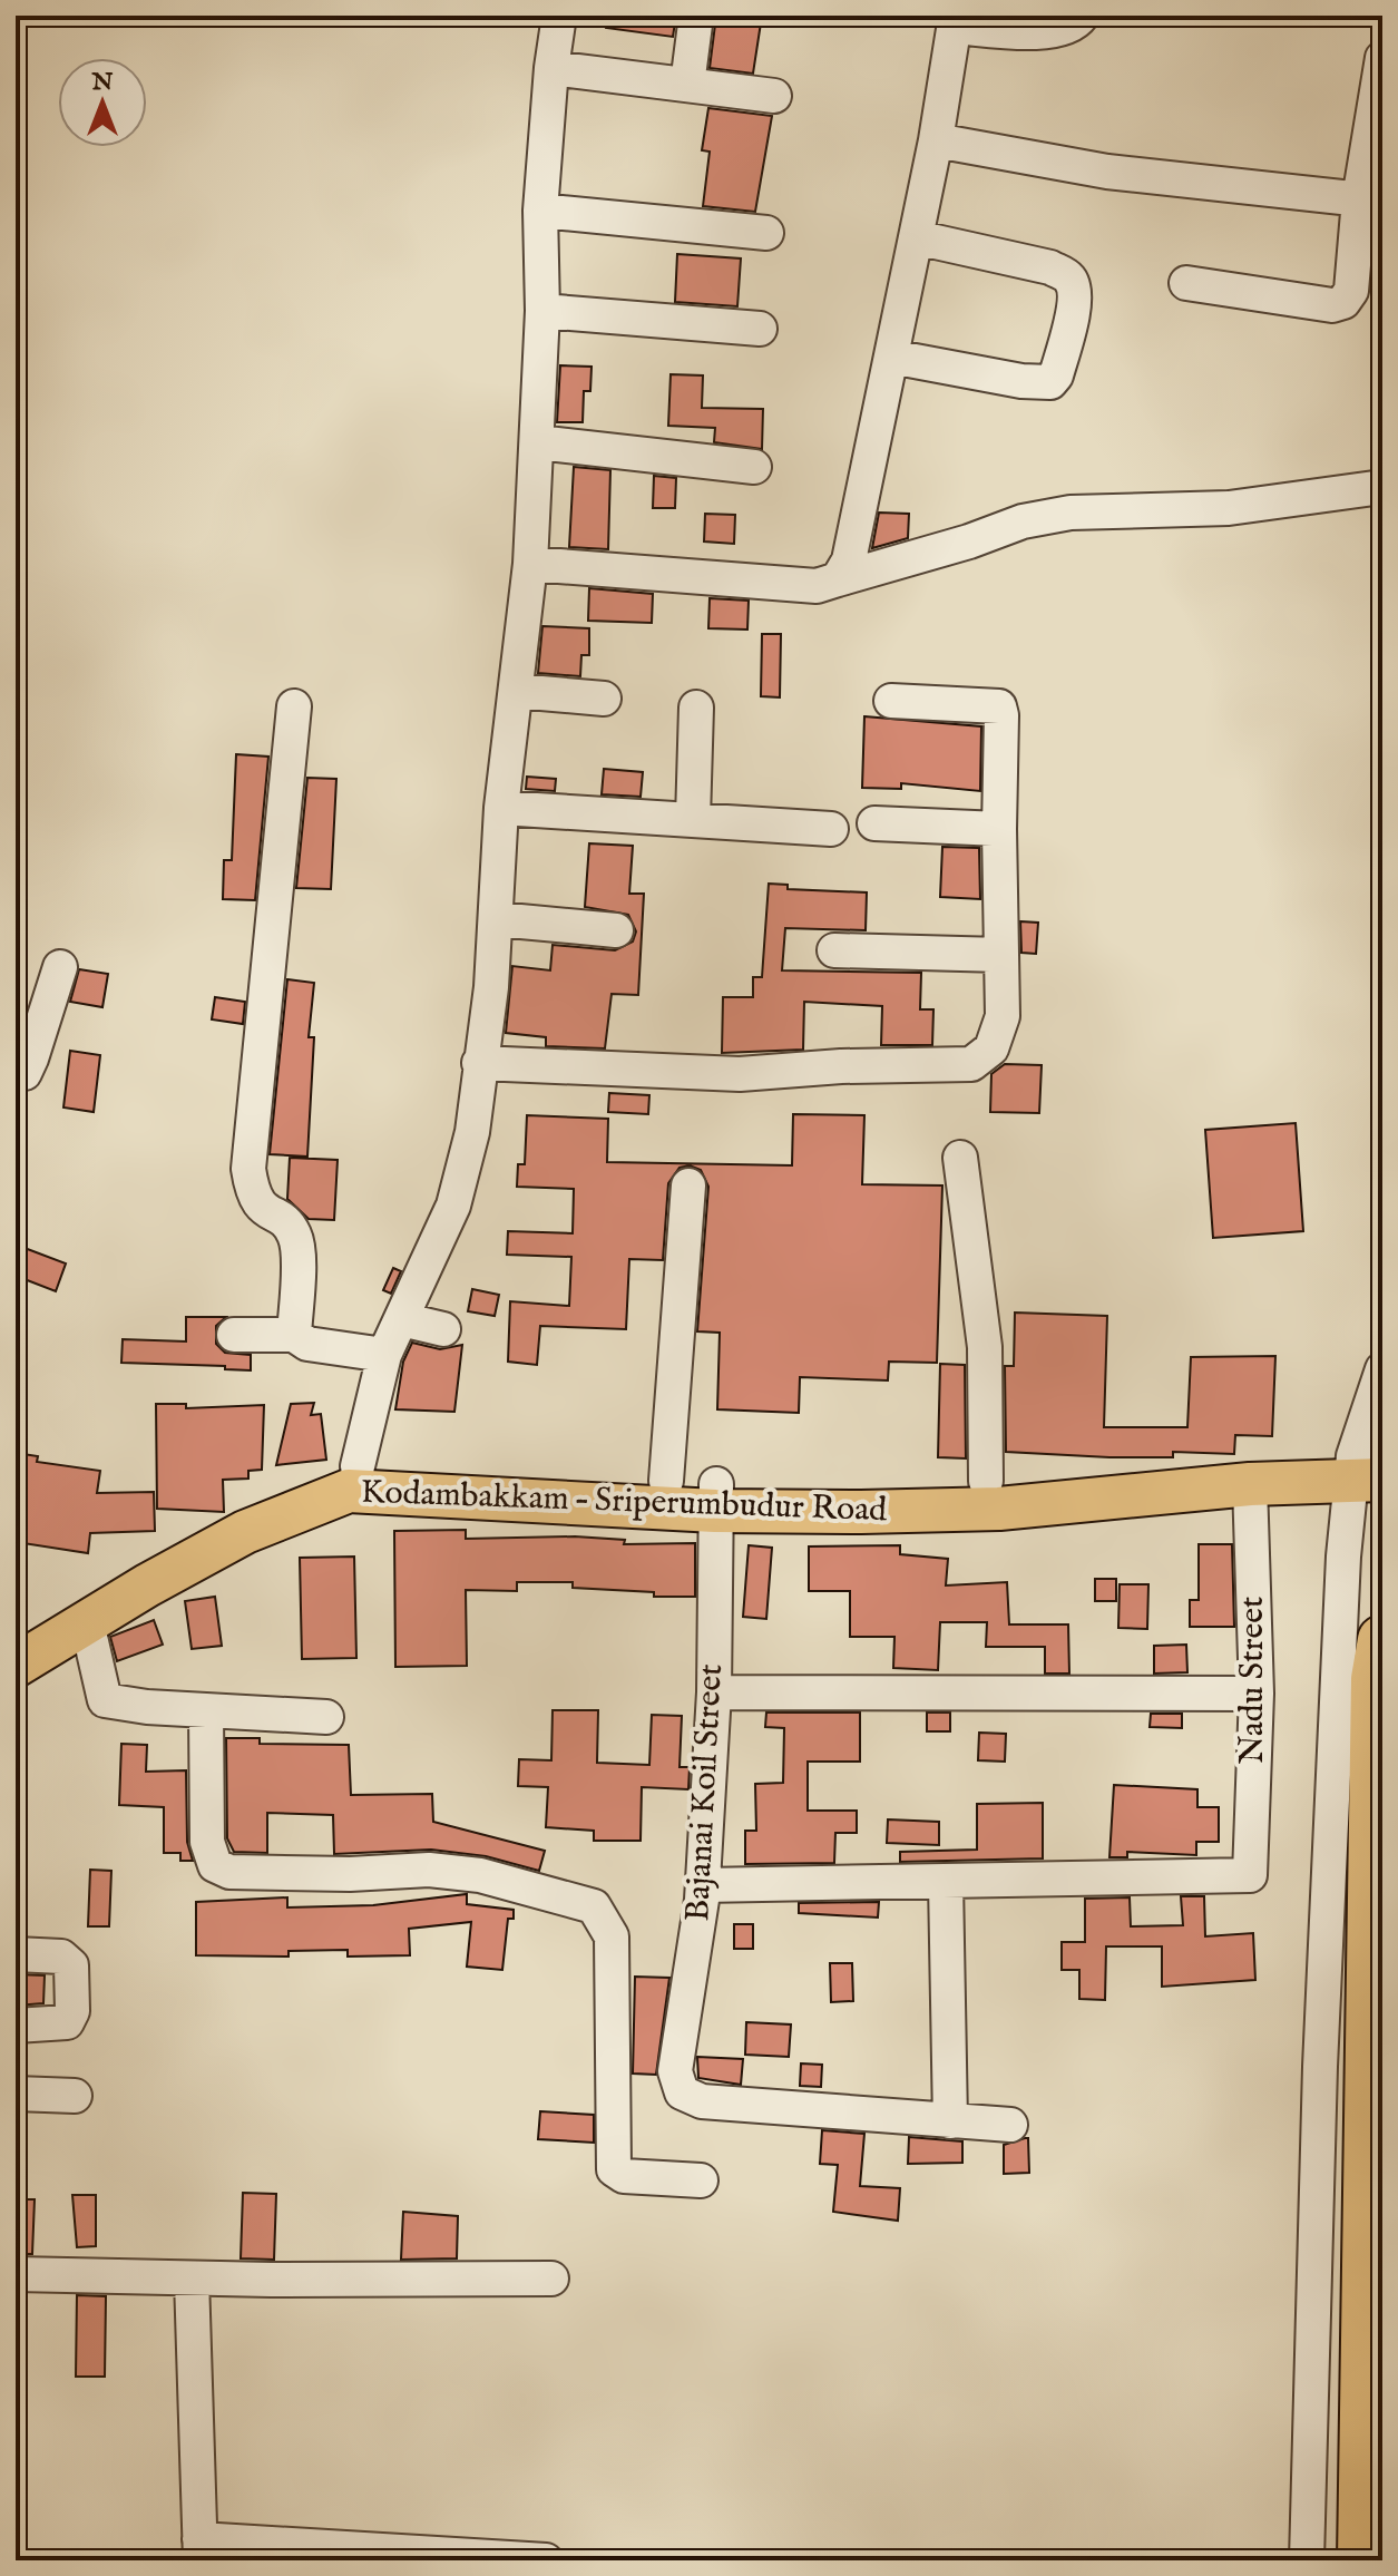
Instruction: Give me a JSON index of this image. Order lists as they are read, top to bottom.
{
  "streets": {
    "main road": ["Kodambakkam – Sriperumbudur Road"],
    "street": ["Nadu Street", "Bajanai Koil Street"]
  },
  "crossings": [
    ["Kodambakkam – Sriperumbudur Road", "Nadu Street"],
    ["Kodambakkam – Sriperumbudur Road", "Bajanai Koil Street"]
  ],
  "north": "top"
}
